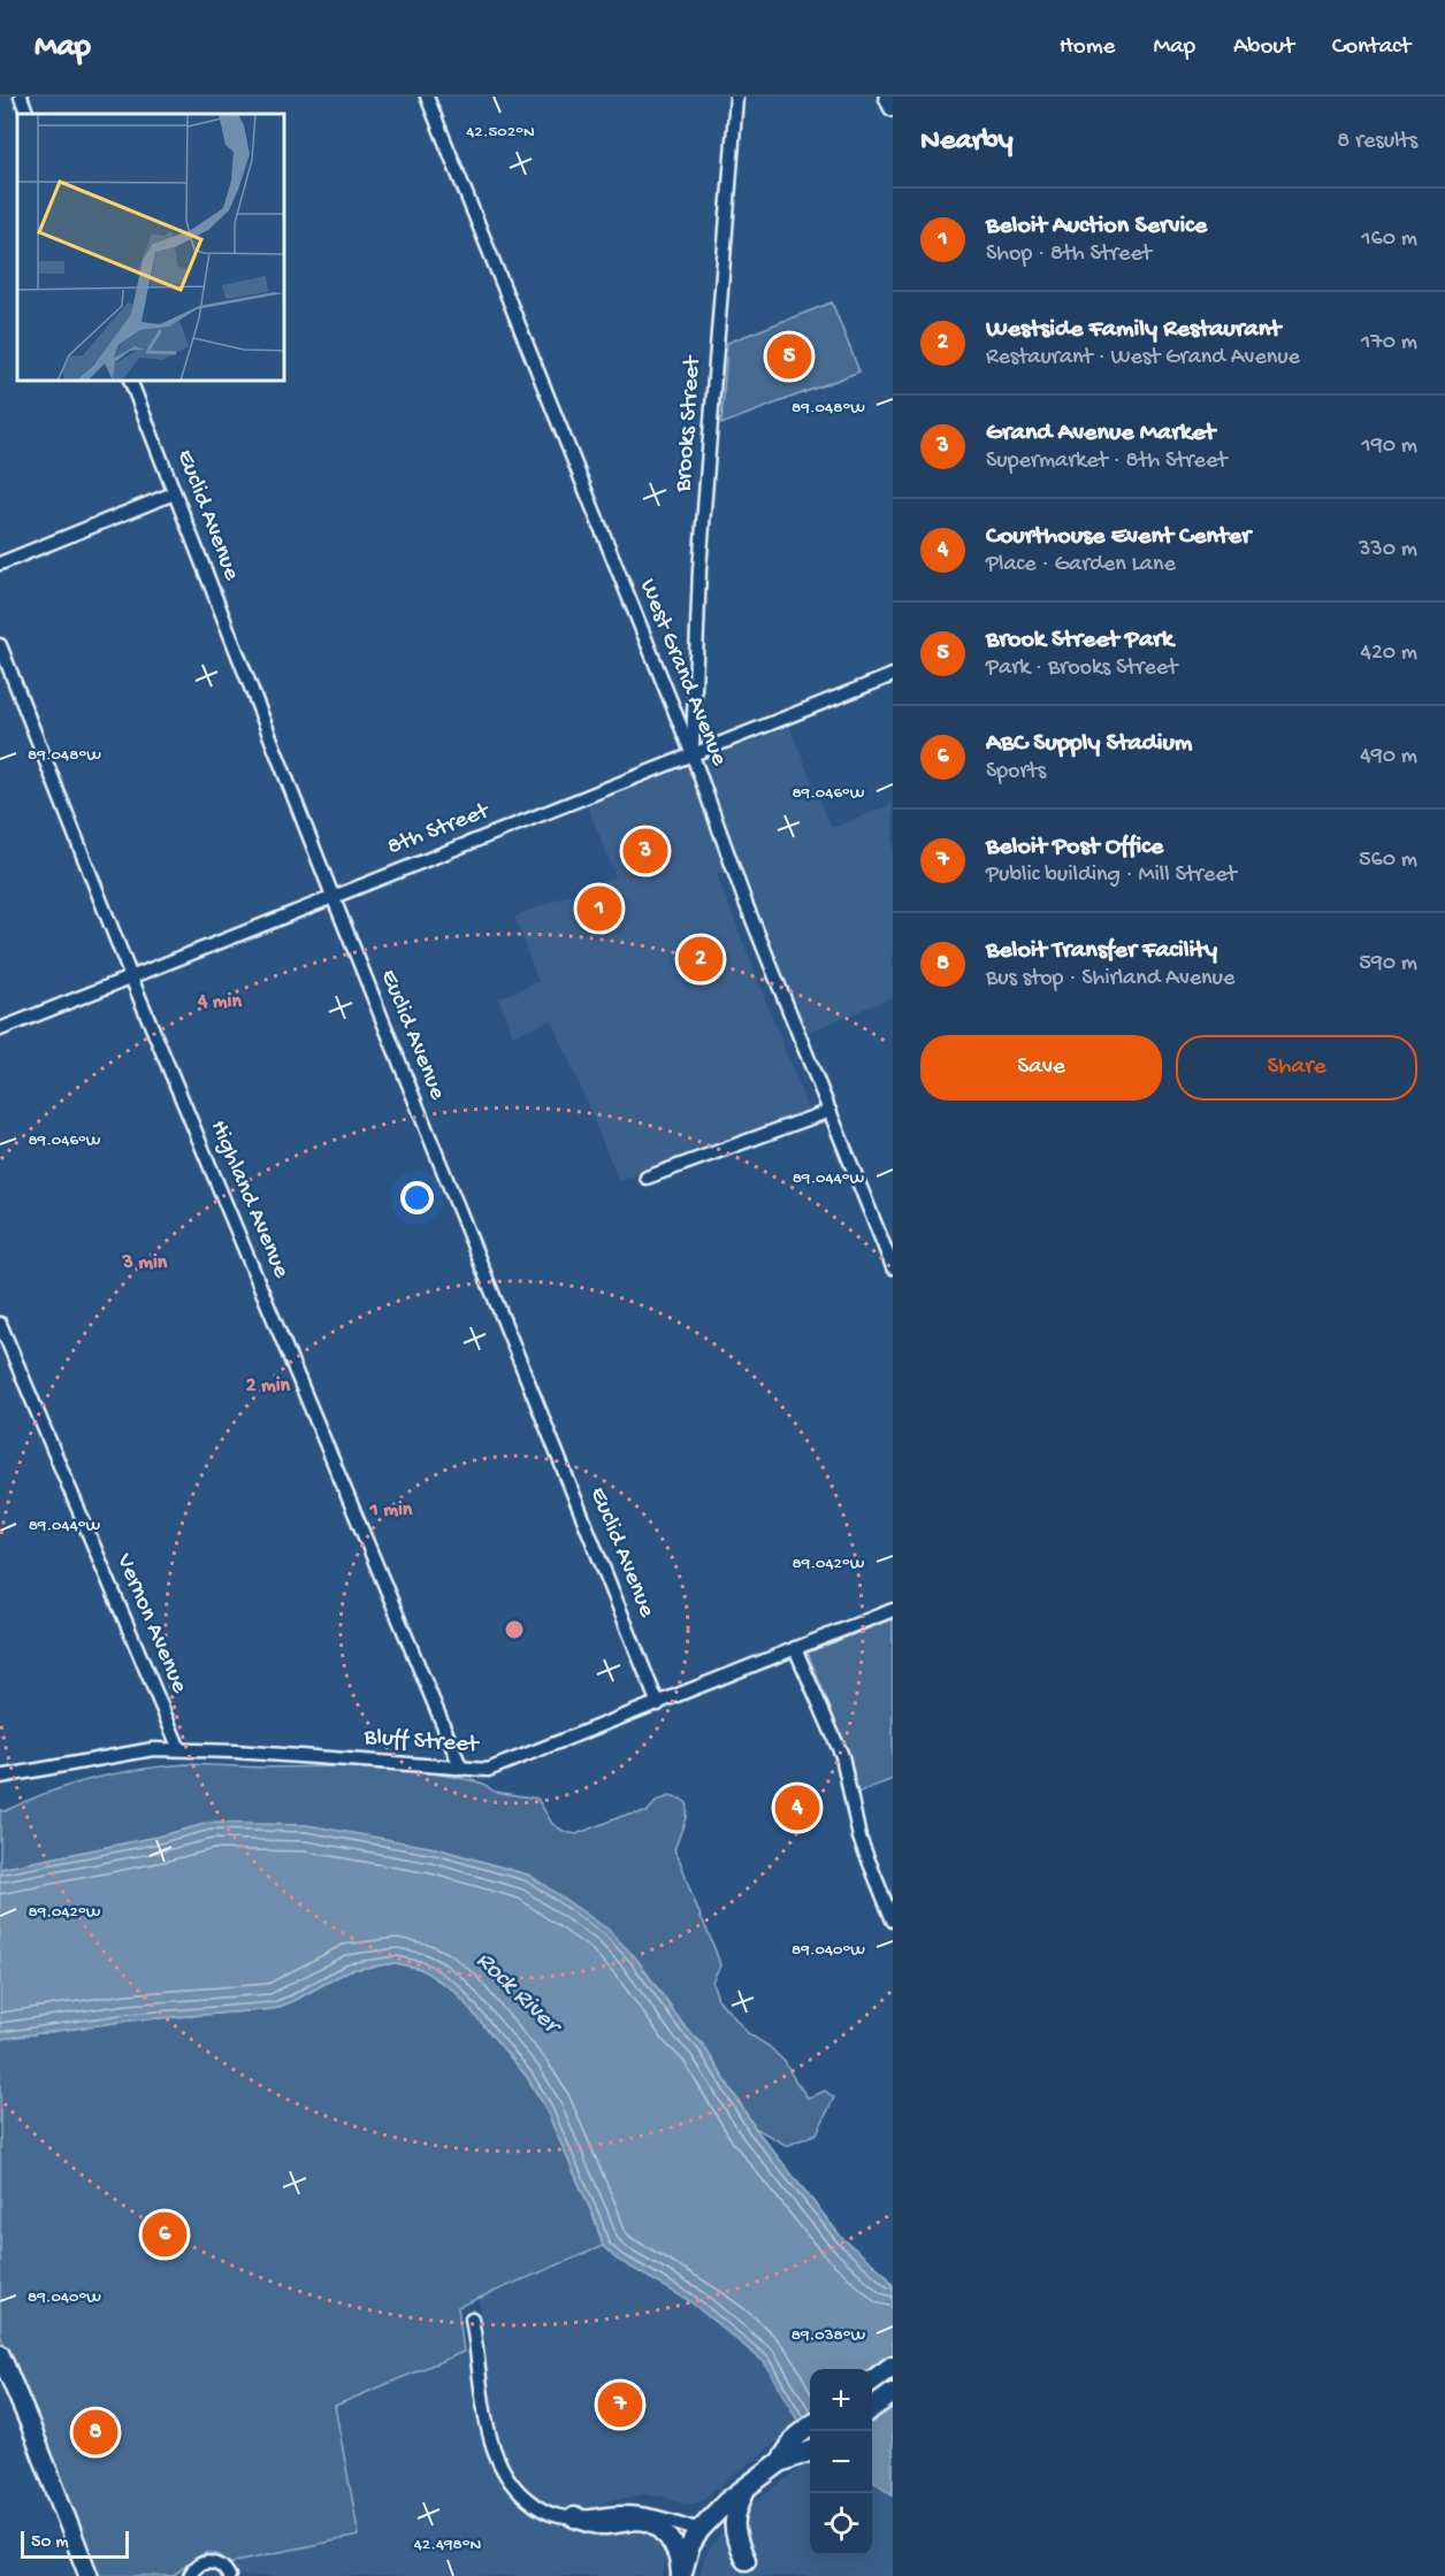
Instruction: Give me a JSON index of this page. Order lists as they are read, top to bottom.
{
  "streets": {
    "street": [
      "Brooks Street",
      "Euclid Avenue",
      "West Grand Avenue",
      "8th Street",
      "Highland Avenue",
      "Vernon Avenue",
      "Bluff Street"
    ]
  },
  "crossings": [
    ["Brooks Street", "West Grand Avenue"],
    ["Brooks Street", "8th Street"],
    ["Euclid Avenue", "8th Street"],
    ["Euclid Avenue", "Bluff Street"],
    ["West Grand Avenue", "8th Street"],
    ["8th Street", "Highland Avenue"],
    ["Highland Avenue", "Bluff Street"],
    ["Vernon Avenue", "Bluff Street"]
  ],
  "water": ["Rock River"],
  "scale_bar": "50 m",
  "page": {
    "header": "Map",
    "nav": [
      "Home",
      "Map",
      "About",
      "Contact"
    ],
    "heading": ["Nearby", "8 results"],
    "list": [
      {
        "mark": "1",
        "name": "Beloit Auction Service",
        "note": "Shop · 8th Street",
        "value": "160 m"
      },
      {
        "mark": "2",
        "name": "Westside Family Restaurant",
        "note": "Restaurant · West Grand Avenue",
        "value": "170 m"
      },
      {
        "mark": "3",
        "name": "Grand Avenue Market",
        "note": "Supermarket · 8th Street",
        "value": "190 m"
      },
      {
        "mark": "4",
        "name": "Courthouse Event Center",
        "note": "Place · Garden Lane",
        "value": "330 m"
      },
      {
        "mark": "5",
        "name": "Brook Street Park",
        "note": "Park · Brooks Street",
        "value": "420 m"
      },
      {
        "mark": "6",
        "name": "ABC Supply Stadium",
        "note": "Sports",
        "value": "490 m"
      },
      {
        "mark": "7",
        "name": "Beloit Post Office",
        "note": "Public building · Mill Street",
        "value": "560 m"
      },
      {
        "mark": "8",
        "name": "Beloit Transfer Facility",
        "note": "Bus stop · Shirland Avenue",
        "value": "590 m"
      }
    ],
    "pins": [
      "5",
      "3",
      "1",
      "2",
      "4",
      "6",
      "7",
      "8"
    ],
    "buttons": ["Save", "Share"],
    "map_buttons": ["+", "−"],
    "scale": "50 m"
  },
  "coordinates": [
    "42.502°N",
    "89.048°W",
    "89.046°W",
    "89.044°W",
    "89.042°W",
    "89.040°W",
    "89.038°W",
    "42.498°N"
  ],
  "rings": [
    "4 min",
    "3 min",
    "2 min",
    "1 min"
  ]
}
